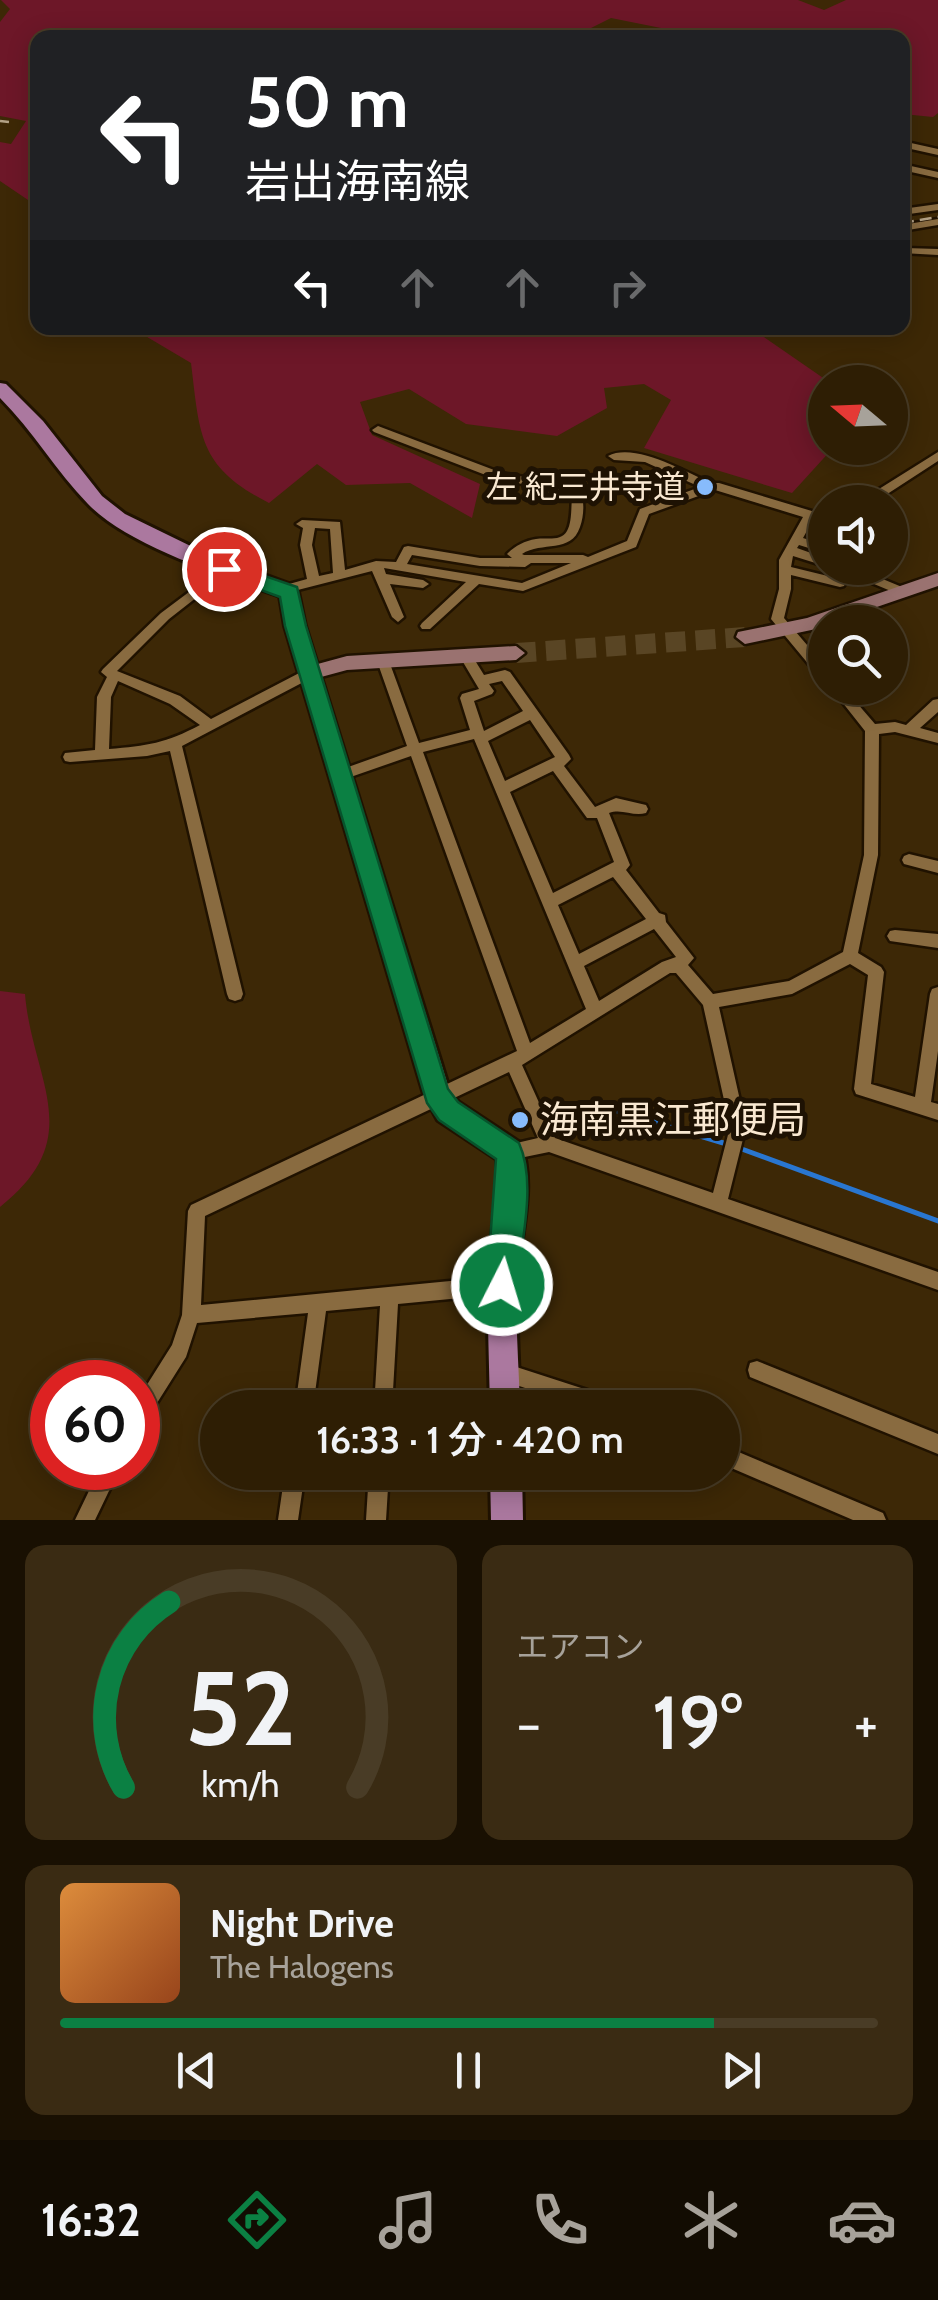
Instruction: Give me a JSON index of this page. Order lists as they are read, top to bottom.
{
  "places": ["左 紀三井寺道", "海南黒江郵便局"],
  "north": "left",
  "page": {
    "turn": ["50 m", "岩出海南線"],
    "limit": "60",
    "trip": "16:33 · 1 分 · 420 m",
    "tile": "エアコン",
    "heat": ["−", "19°", "+"],
    "song": ["Night Drive", "The Halogens"],
    "tabs": "16:32",
    "gauge": ["52", "km/h"]
  }
}
